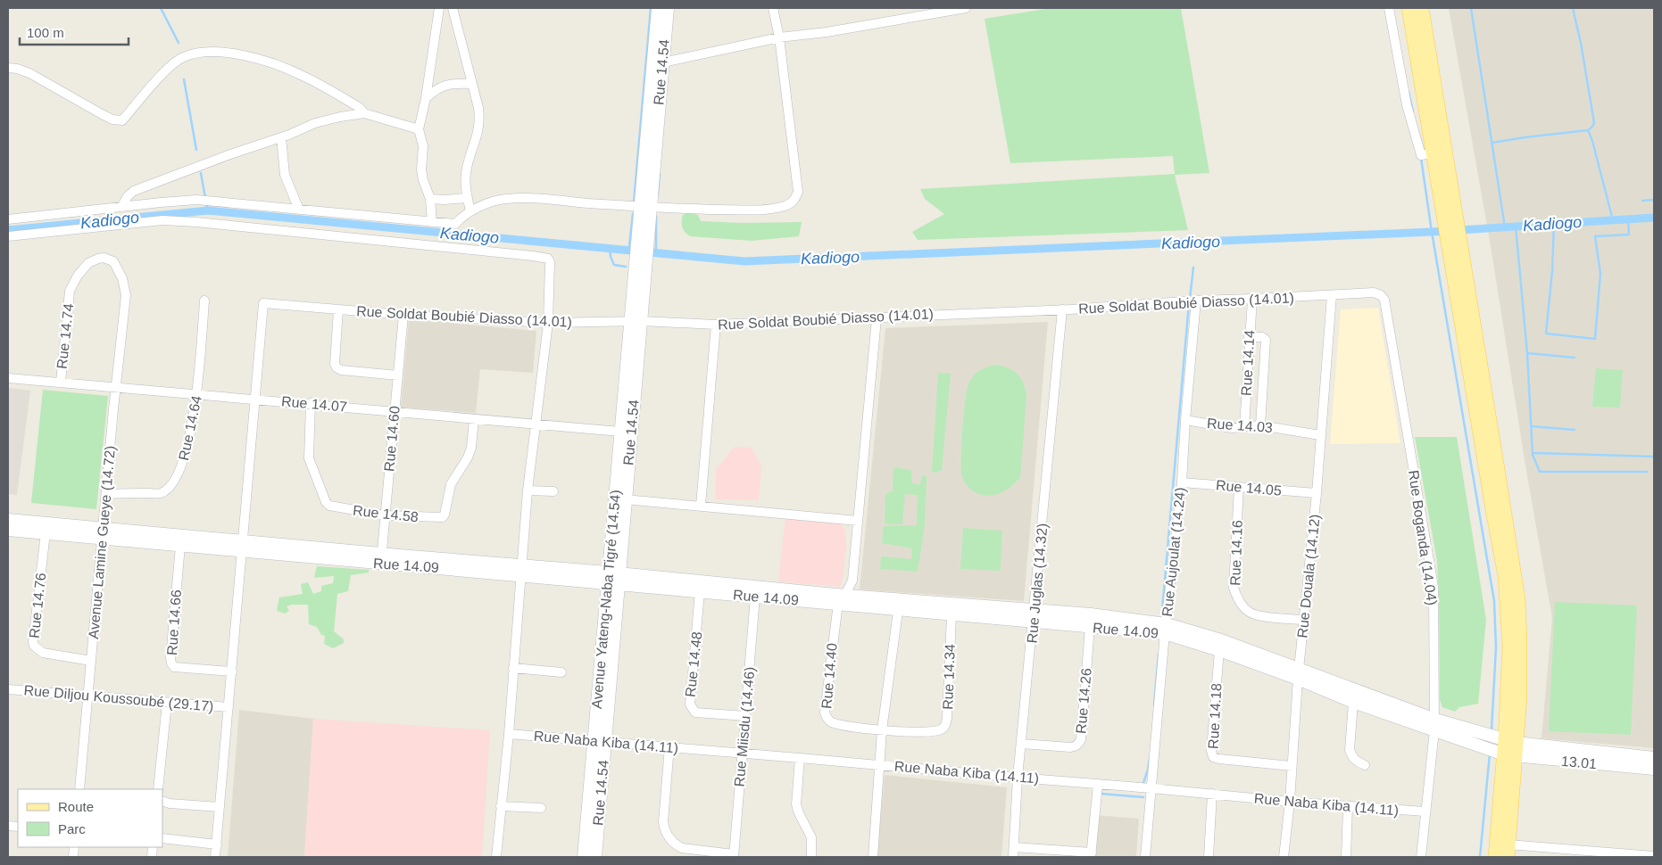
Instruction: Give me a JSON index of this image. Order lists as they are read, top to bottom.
{
  "streets": {
    "street": [
      "Rue 14.54",
      "Rue Soldat Boubié Diasso (14.01)",
      "Rue 14.74",
      "Rue 14.14",
      "Rue 14.07",
      "Rue 14.03",
      "Rue 14.64",
      "Rue 14.60",
      "Rue 14.05",
      "Rue 14.58",
      "Rue Boganda (14.04)",
      "Avenue Lamine Gueye (14.72)",
      "Rue Aujoulat (14.24)",
      "Rue 14.16",
      "Rue 14.09",
      "Rue Douala (14.12)",
      "Rue Juglas (14.32)",
      "Avenue Yateng-Naba Tigré (14.54)",
      "Rue 14.76",
      "Rue 14.66",
      "Rue 14.48",
      "Rue 14.40",
      "Rue 14.34",
      "Rue Diljou Koussoubé (29.17)",
      "Rue 14.26",
      "Rue 14.18",
      "Rue Miisdu (14.46)",
      "Rue Naba Kiba (14.11)",
      "13.01"
    ]
  },
  "crossings": [
    ["Rue 14.54", "Rue Soldat Boubié Diasso (14.01)"],
    ["Rue 14.54", "Rue 14.09"],
    ["Rue 14.54", "Avenue Yateng-Naba Tigré (14.54)"],
    ["Rue 14.54", "Rue Naba Kiba (14.11)"],
    ["Rue Soldat Boubié Diasso (14.01)", "Rue 14.14"],
    ["Rue Soldat Boubié Diasso (14.01)", "Rue 14.07"],
    ["Rue Soldat Boubié Diasso (14.01)", "Rue 14.60"],
    ["Rue Soldat Boubié Diasso (14.01)", "Rue Boganda (14.04)"],
    ["Rue Soldat Boubié Diasso (14.01)", "Rue Aujoulat (14.24)"],
    ["Rue Soldat Boubié Diasso (14.01)", "Rue Douala (14.12)"],
    ["Rue Soldat Boubié Diasso (14.01)", "Rue Juglas (14.32)"],
    ["Rue Soldat Boubié Diasso (14.01)", "Avenue Yateng-Naba Tigré (14.54)"],
    ["Rue 14.74", "Rue 14.07"],
    ["Rue 14.74", "Avenue Lamine Gueye (14.72)"],
    ["Rue 14.14", "Rue 14.03"],
    ["Rue 14.07", "Rue 14.64"],
    ["Rue 14.07", "Rue 14.60"],
    ["Rue 14.07", "Rue 14.58"],
    ["Rue 14.07", "Avenue Lamine Gueye (14.72)"],
    ["Rue 14.07", "Avenue Yateng-Naba Tigré (14.54)"],
    ["Rue 14.03", "Rue Aujoulat (14.24)"],
    ["Rue 14.03", "Rue Douala (14.12)"],
    ["Rue 14.64", "Avenue Lamine Gueye (14.72)"],
    ["Rue 14.60", "Rue 14.58"],
    ["Rue 14.60", "Rue 14.09"],
    ["Rue 14.05", "Rue Aujoulat (14.24)"],
    ["Rue 14.05", "Rue 14.16"],
    ["Rue 14.05", "Rue Douala (14.12)"],
    ["Rue Boganda (14.04)", "Rue 14.09"],
    ["Rue Boganda (14.04)", "Rue Naba Kiba (14.11)"],
    ["Avenue Lamine Gueye (14.72)", "Rue 14.09"],
    ["Avenue Lamine Gueye (14.72)", "Rue 14.76"],
    ["Avenue Lamine Gueye (14.72)", "Rue Diljou Koussoubé (29.17)"],
    ["Rue Aujoulat (14.24)", "Rue 14.09"],
    ["Rue Aujoulat (14.24)", "Rue Naba Kiba (14.11)"],
    ["Rue 14.16", "Rue Douala (14.12)"],
    ["Rue 14.09", "Rue Douala (14.12)"],
    ["Rue 14.09", "Rue Juglas (14.32)"],
    ["Rue 14.09", "Avenue Yateng-Naba Tigré (14.54)"],
    ["Rue 14.09", "Rue 14.76"],
    ["Rue 14.09", "Rue 14.66"],
    ["Rue 14.09", "Rue 14.48"],
    ["Rue 14.09", "Rue 14.40"],
    ["Rue 14.09", "Rue 14.34"],
    ["Rue 14.09", "Rue 14.26"],
    ["Rue 14.09", "Rue 14.18"],
    ["Rue 14.09", "Rue Miisdu (14.46)"],
    ["Rue 14.09", "13.01"],
    ["Rue Douala (14.12)", "Rue 14.18"],
    ["Rue Douala (14.12)", "Rue Naba Kiba (14.11)"],
    ["Rue Juglas (14.32)", "Rue 14.26"],
    ["Rue Juglas (14.32)", "Rue Naba Kiba (14.11)"],
    ["Rue 14.48", "Rue Miisdu (14.46)"],
    ["Rue 14.40", "Rue 14.34"],
    ["Rue Miisdu (14.46)", "Rue Naba Kiba (14.11)"]
  ],
  "water": ["Kadiogo"],
  "legend": ["Route", "Parc"],
  "scale_bar": "100 m"
}
